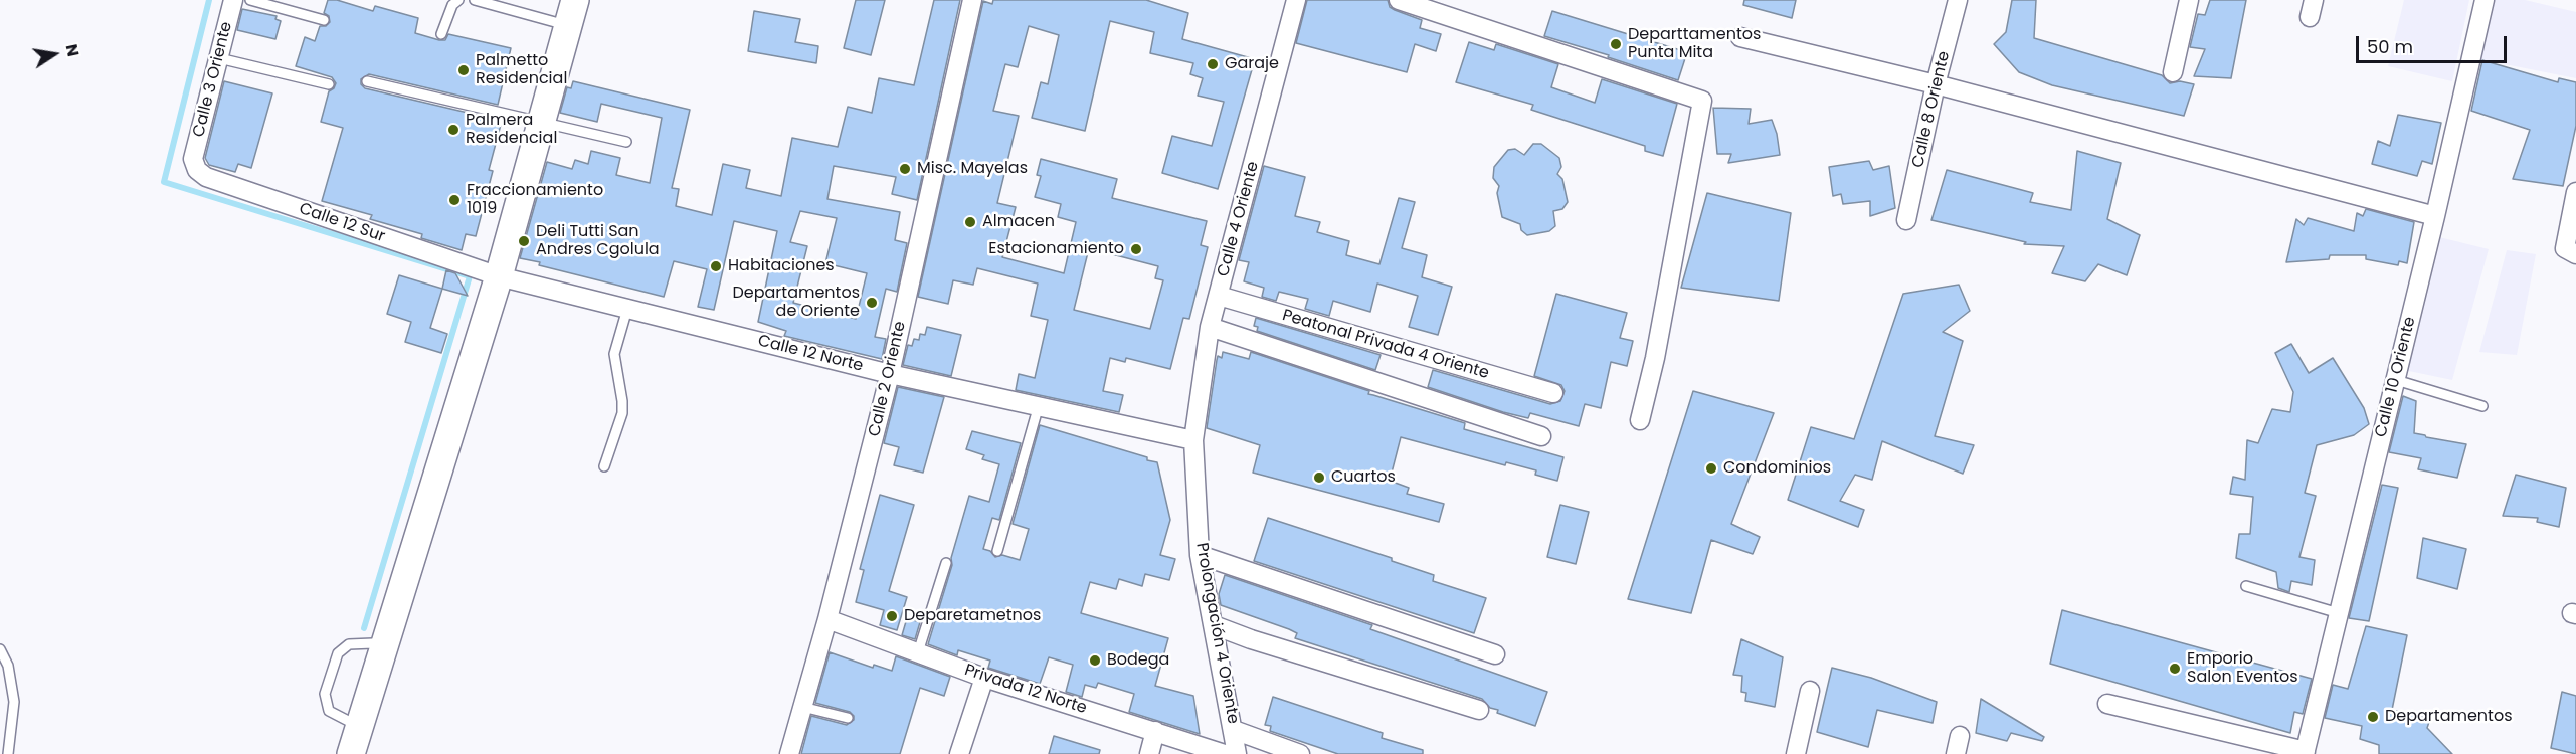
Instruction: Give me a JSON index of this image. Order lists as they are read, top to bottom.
{
  "streets": {
    "street": [
      "Calle 3 Oriente",
      "Calle 8 Oriente",
      "Calle 4 Oriente",
      "Calle 12 Sur",
      "Peatonal Privada 4 Oriente",
      "Calle 12 Norte",
      "Calle 10 Oriente",
      "Calle 2 Oriente",
      "Prolongación 4 Oriente",
      "Privada 12 Norte"
    ]
  },
  "crossings": [
    ["Calle 3 Oriente", "Calle 12 Sur"],
    ["Calle 4 Oriente", "Peatonal Privada 4 Oriente"],
    ["Calle 4 Oriente", "Calle 12 Norte"],
    ["Calle 4 Oriente", "Prolongación 4 Oriente"],
    ["Calle 12 Sur", "Calle 12 Norte"],
    ["Calle 12 Norte", "Calle 2 Oriente"],
    ["Calle 12 Norte", "Prolongación 4 Oriente"],
    ["Calle 2 Oriente", "Privada 12 Norte"]
  ],
  "places": [
    "Departtamentos Punta Mita",
    "Garaje",
    "Palmetto Residencial",
    "Palmera Residencial",
    "Misc. Mayelas",
    "Fraccionamiento 1019",
    "Almacen",
    "Deli Tutti San Andres Cgolula",
    "Estacionamiento",
    "Habitaciones",
    "Departamentos de Oriente",
    "Condominios",
    "Cuartos",
    "Deparetametnos",
    "Bodega",
    "Emporio Salon Eventos",
    "Departamentos"
  ],
  "scale_bar": "50 m",
  "north": "right"
}
